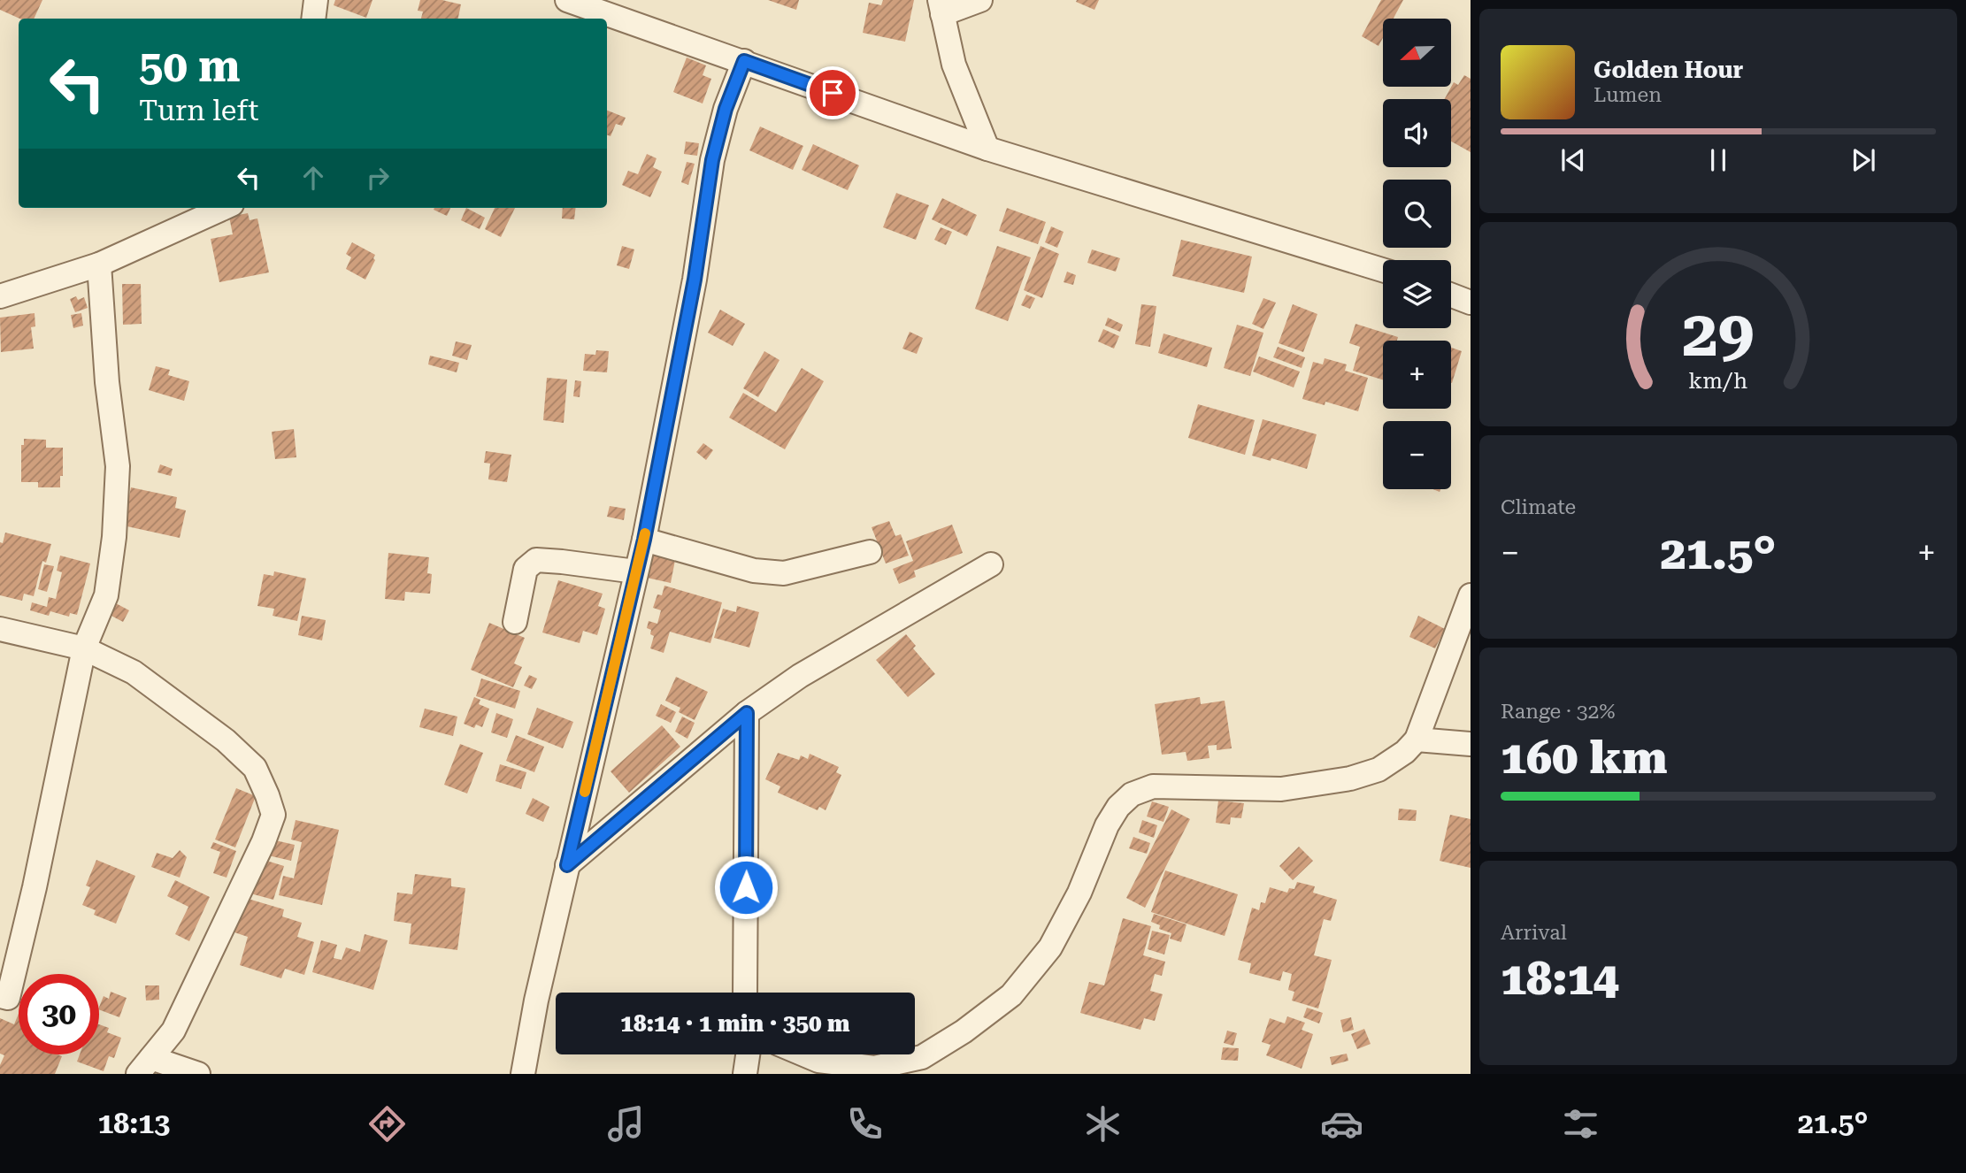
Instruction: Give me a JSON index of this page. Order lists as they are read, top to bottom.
{
  "north": "left",
  "page": {
    "map_buttons": ["+", "−"],
    "turn": ["50 m", "Turn left"],
    "song": ["Golden Hour", "Lumen"],
    "tile": [
      "Climate",
      ["Range · 32%", "160 km"],
      ["Arrival", "18:14"]
    ],
    "heat": ["−", "21.5°", "+"],
    "limit": "30",
    "trip": "18:14 · 1 min · 350 m",
    "tabs": ["18:13", "21.5°"],
    "gauge": ["29", "km/h"]
  }
}
